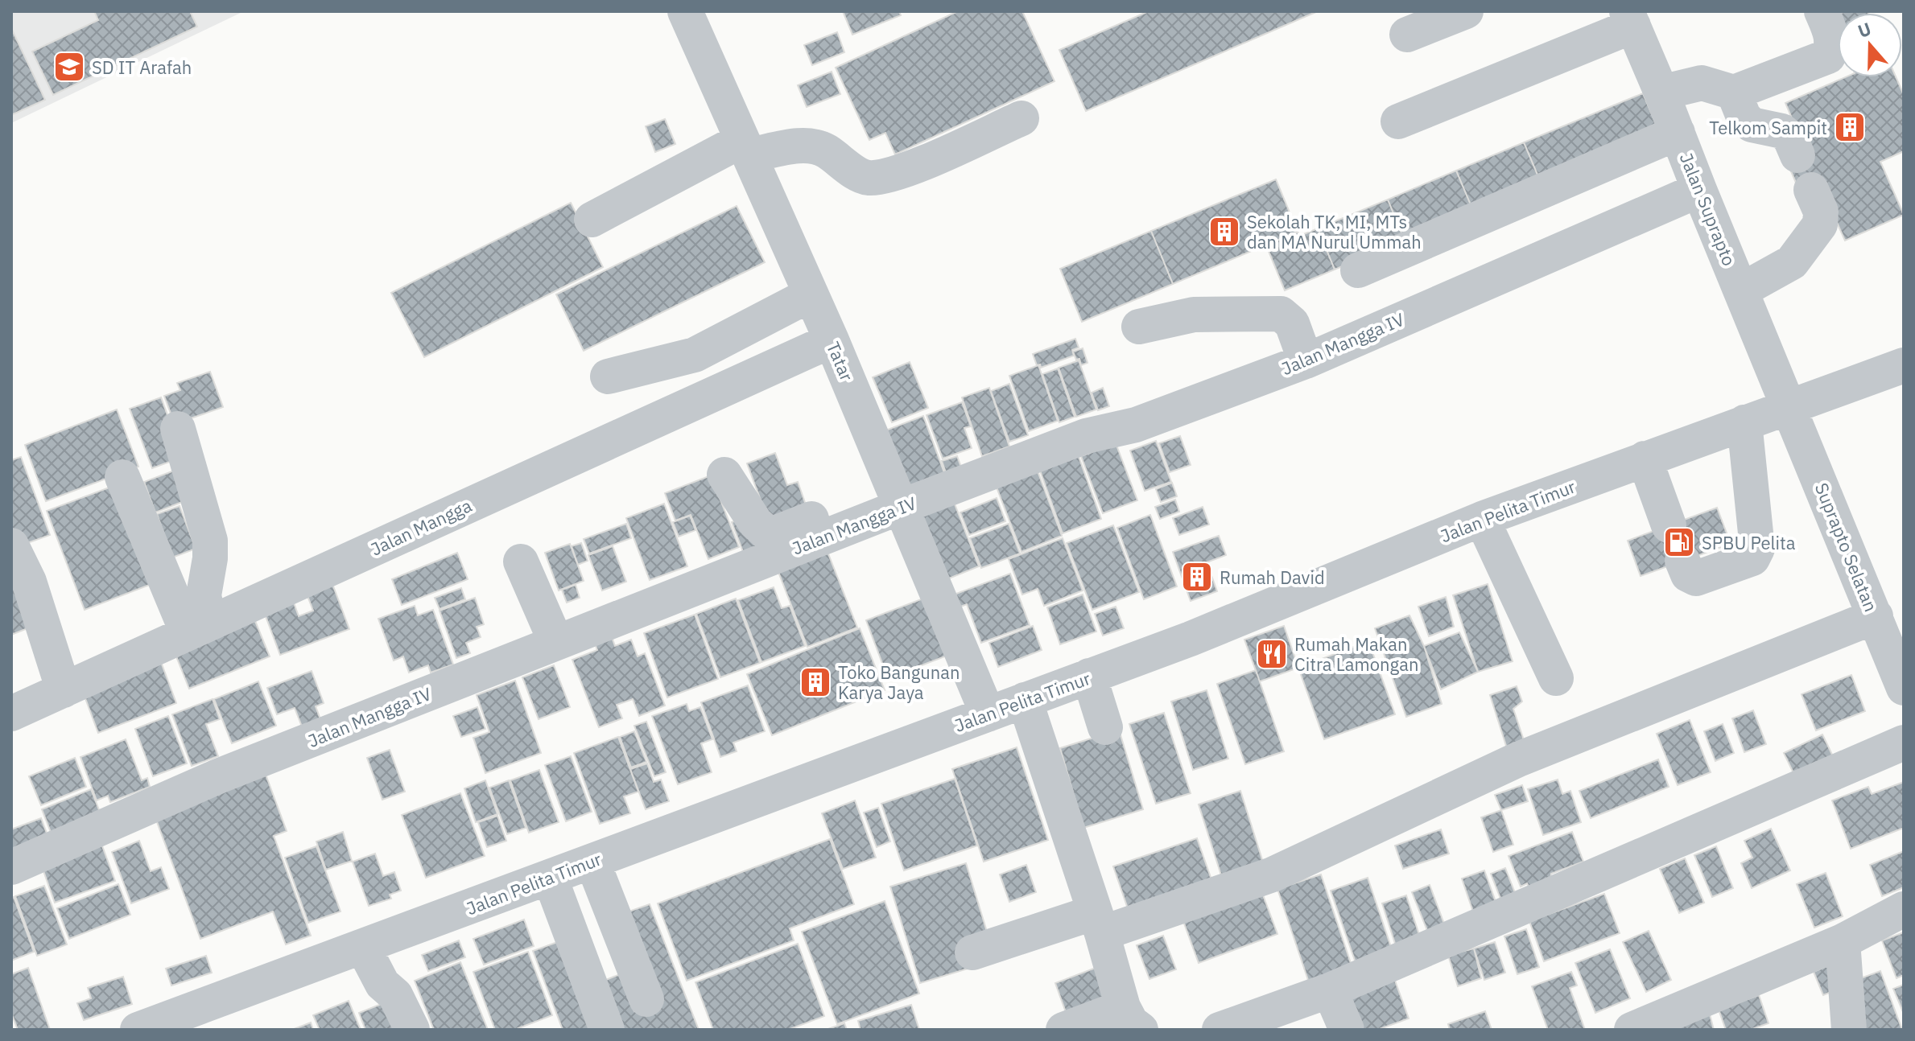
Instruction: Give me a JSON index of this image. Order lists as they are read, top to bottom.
{
  "streets": {
    "street": [
      "Jalan Suprapto",
      "Jalan Mangga IV",
      "Tatar",
      "Jalan Pelita Timur",
      "Jalan Mangga",
      "Suprapto Selatan"
    ]
  },
  "crossings": [
    ["Jalan Suprapto", "Jalan Mangga IV"],
    ["Jalan Suprapto", "Jalan Pelita Timur"],
    ["Jalan Suprapto", "Suprapto Selatan"],
    ["Jalan Mangga IV", "Tatar"],
    ["Tatar", "Jalan Pelita Timur"],
    ["Tatar", "Jalan Mangga"],
    ["Jalan Pelita Timur", "Suprapto Selatan"]
  ],
  "places": {
    "school or university": ["SD IT Arafah"],
    "building": [
      "Telkom Sampit",
      "Sekolah TK, MI, MTs dan MA Nurul Ummah",
      "Rumah David",
      "Toko Bangunan Karya Jaya"
    ],
    "fuel station": ["SPBU Pelita"],
    "restaurant": ["Rumah Makan Citra Lamongan"]
  },
  "north": "top"
}
